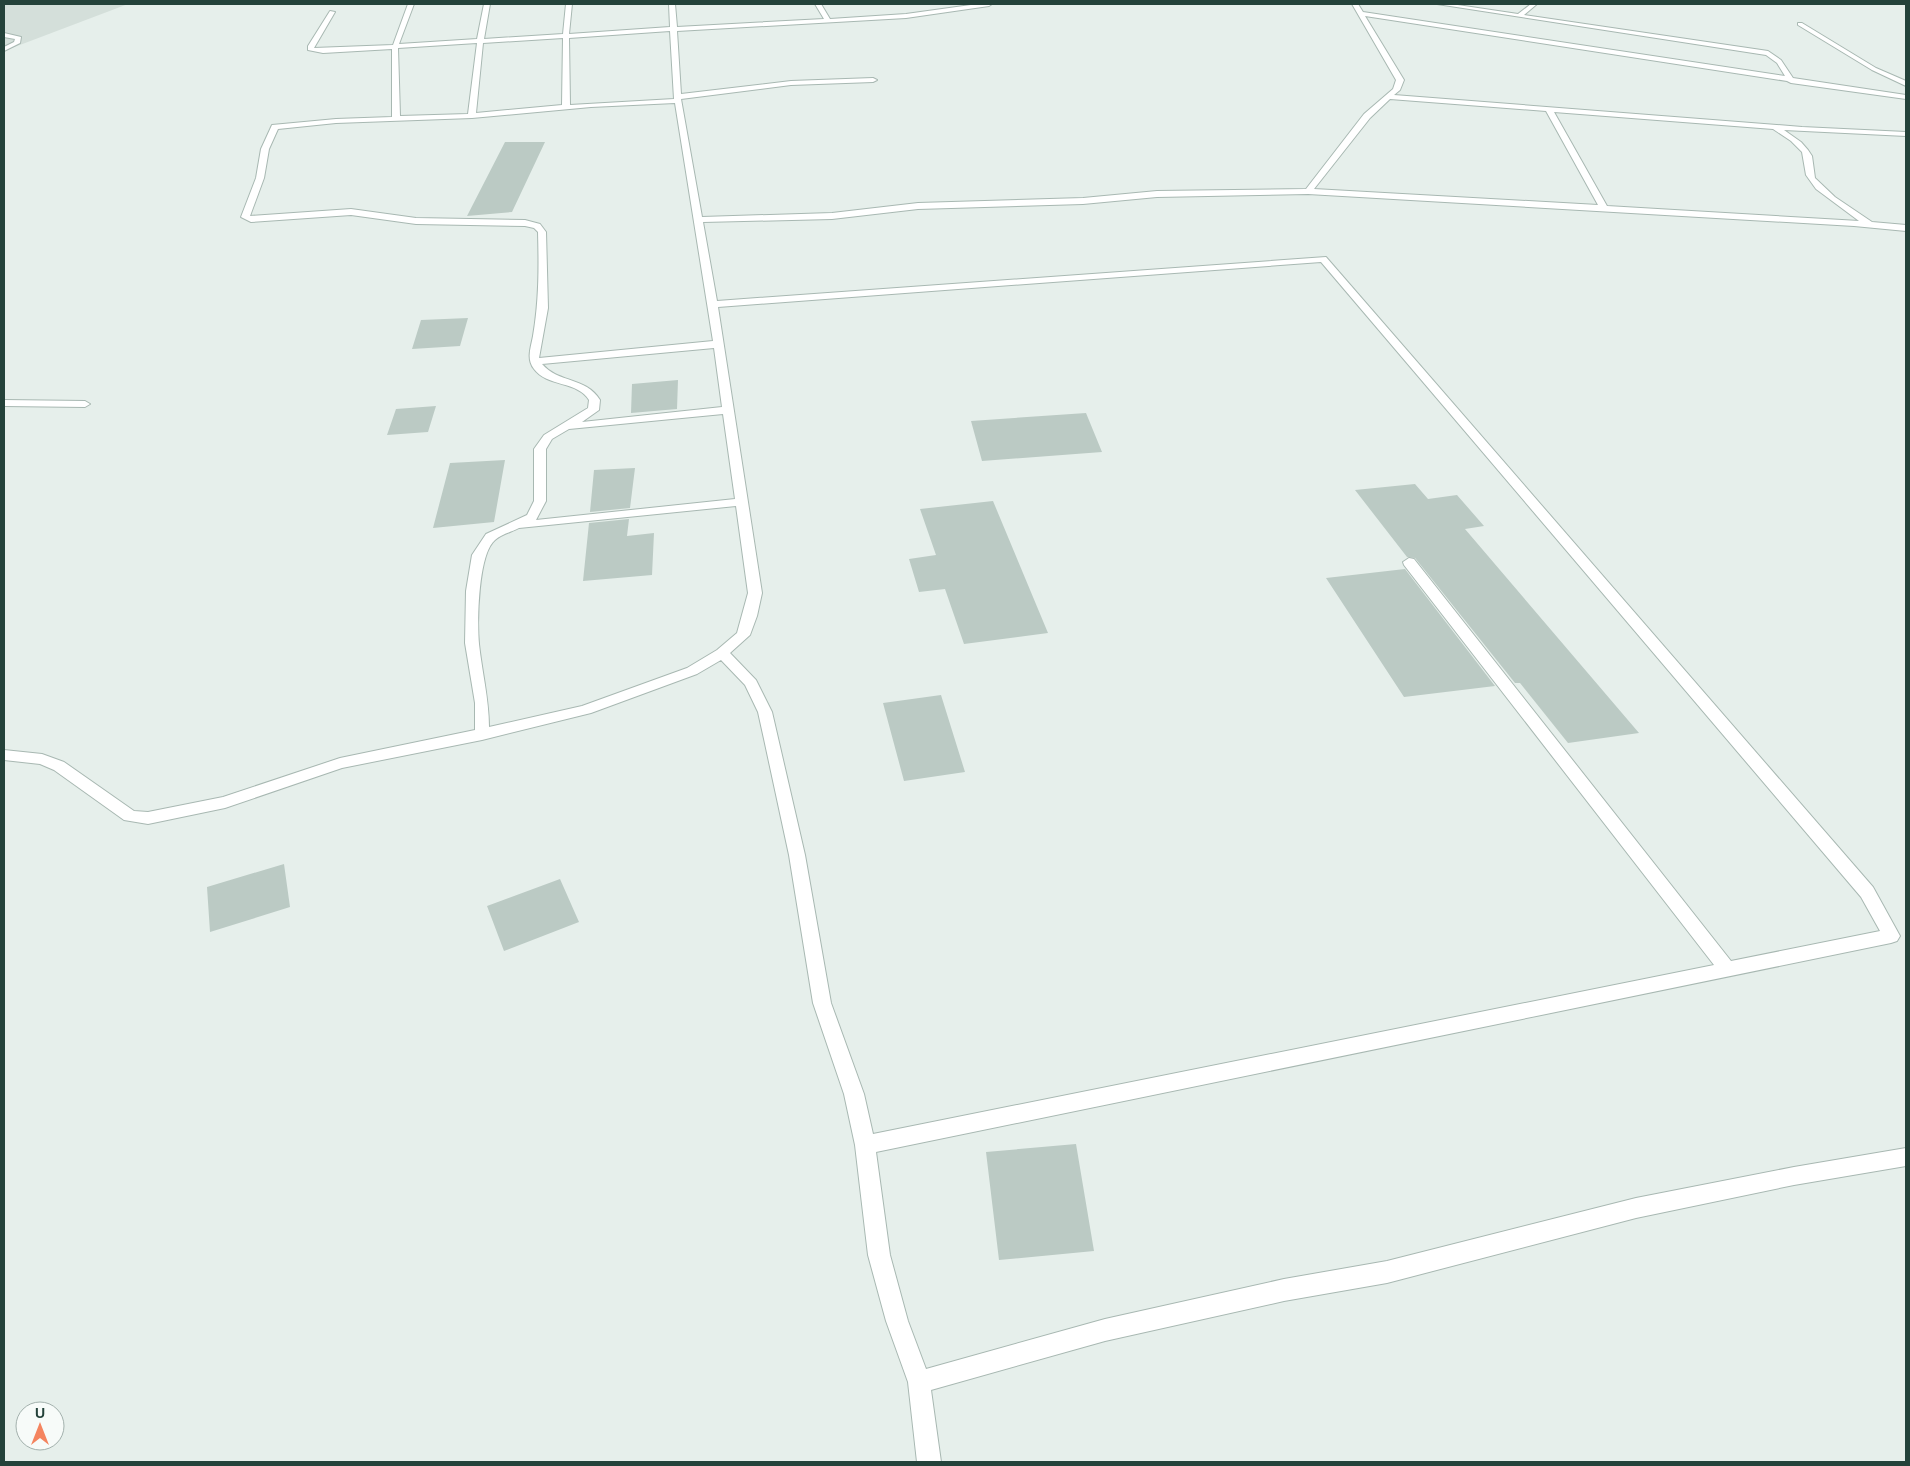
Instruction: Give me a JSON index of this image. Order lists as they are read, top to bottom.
{
  "north": "top"
}
